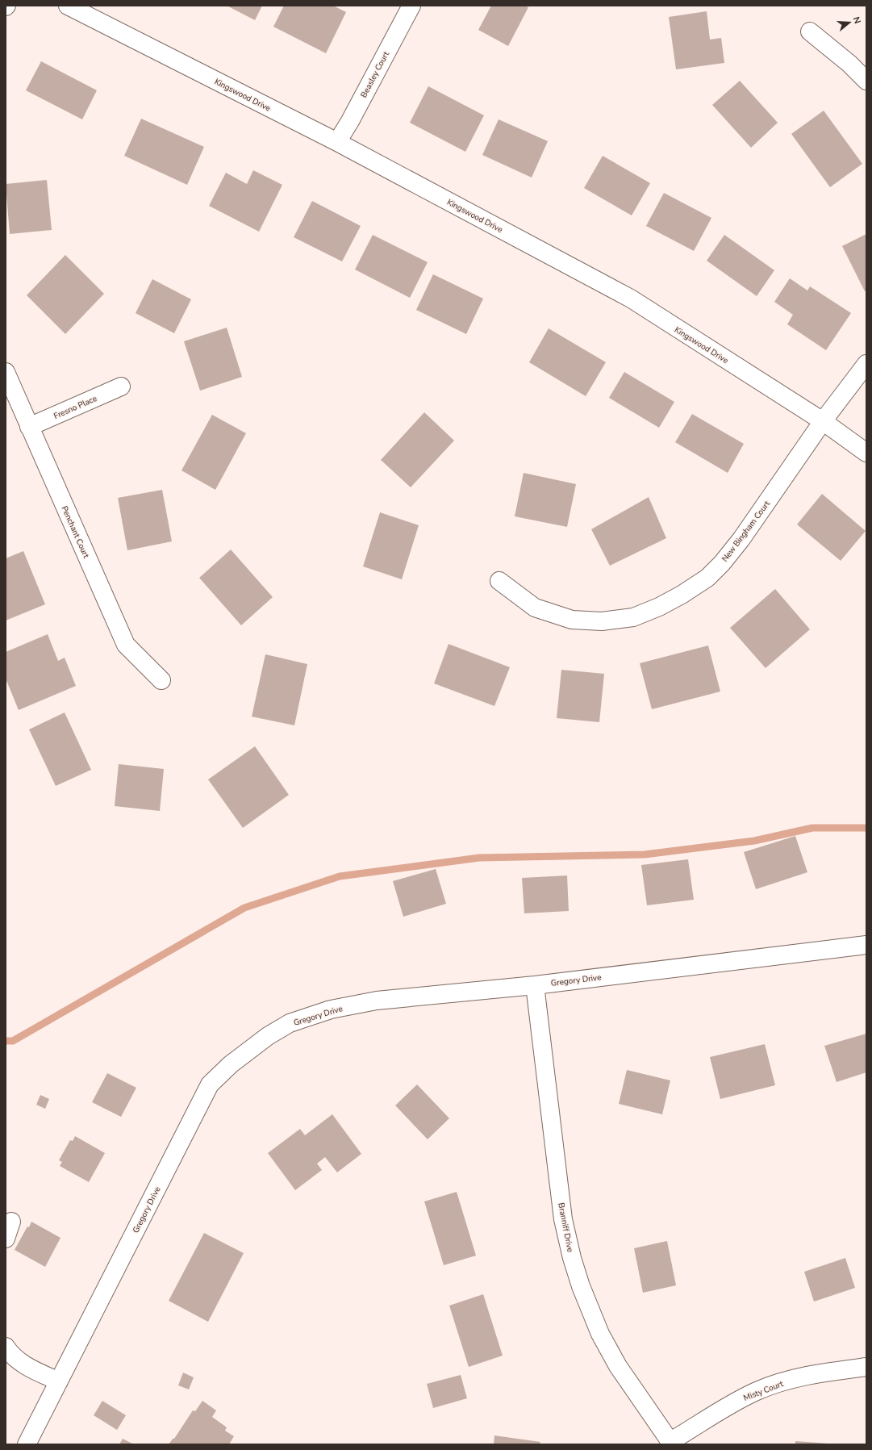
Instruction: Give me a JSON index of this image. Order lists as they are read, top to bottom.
{
  "streets": {
    "street": [
      "Beasley Court",
      "Kingswood Drive",
      "Fresno Place",
      "New Bingham Court",
      "Penchant Court",
      "Gregory Drive",
      "Branniff Drive",
      "Misty Court"
    ]
  },
  "crossings": [
    ["Beasley Court", "Kingswood Drive"],
    ["Kingswood Drive", "New Bingham Court"],
    ["Fresno Place", "Penchant Court"],
    ["Gregory Drive", "Branniff Drive"],
    ["Branniff Drive", "Misty Court"]
  ],
  "north": "right"
}
